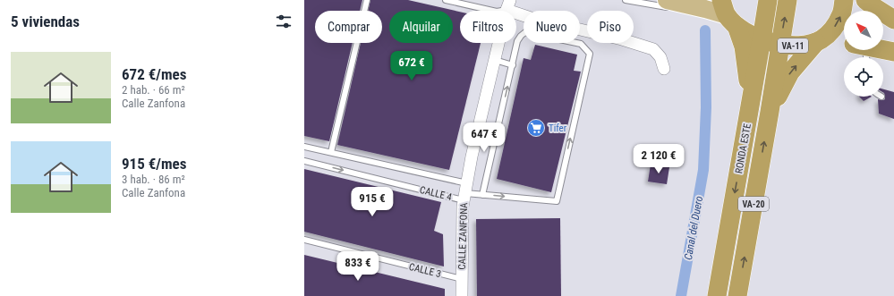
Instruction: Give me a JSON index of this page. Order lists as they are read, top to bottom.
{
  "streets": {
    "highway": ["VA-11", "RONDA ESTE", "VA-20"],
    "street": ["CALLE ZANFONA"],
    "lane": ["CALLE 4", "CALLE 3"]
  },
  "crossings": [
    ["VA-11", "RONDA ESTE"],
    ["CALLE 4", "CALLE ZANFONA"],
    ["CALLE ZANFONA", "CALLE 3"]
  ],
  "water": ["Canal del Duero"],
  "places": {
    "supermarket": ["Tifer"]
  },
  "north": "top left",
  "page": {
    "heading": "5 viviendas",
    "chip": [
      "Comprar",
      "Alquilar",
      "Filtros",
      "Nuevo",
      "Piso"
    ],
    "list": [
      {
        "name": "672 €/mes",
        "note": "2 hab. · 66 m² · Calle Zanfona"
      },
      {
        "name": "915 €/mes",
        "note": "3 hab. · 86 m² · Calle Zanfona"
      }
    ],
    "price": [
      "672 €",
      "647 €",
      "2 120 €",
      "915 €",
      "833 €"
    ]
  }
}
